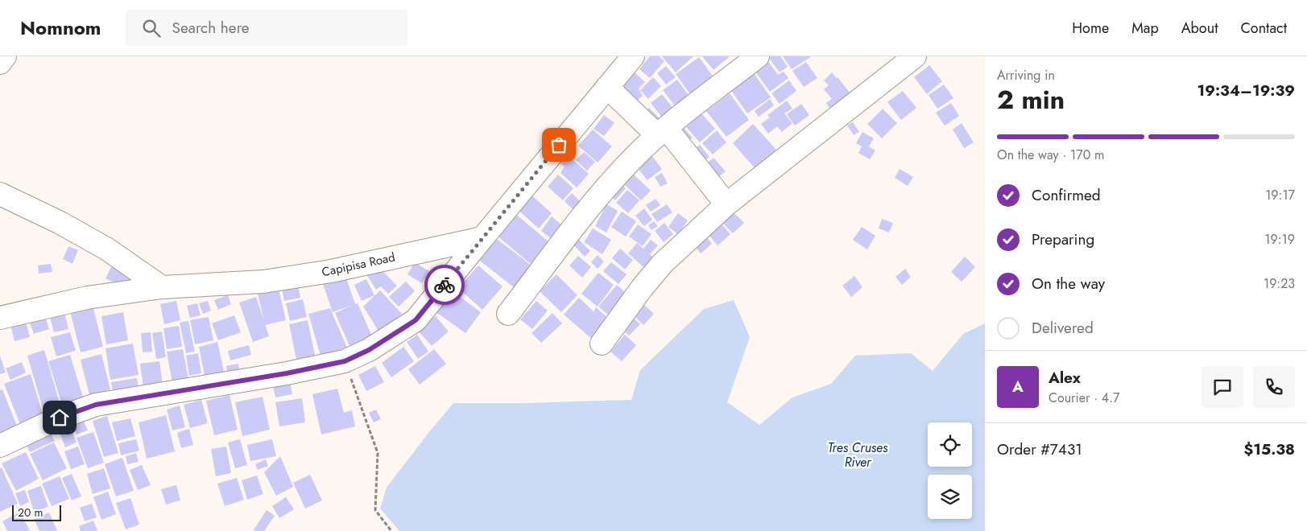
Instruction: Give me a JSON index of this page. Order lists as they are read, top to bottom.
{
  "streets": {
    "street": ["Capipisa Road"]
  },
  "water": ["Tres Cruses River"],
  "scale_bar": "20 m",
  "page": {
    "header": "Nomnom",
    "search": "Search here",
    "nav": [
      "Home",
      "Map",
      "About",
      "Contact"
    ],
    "heading": ["2 min", "Arriving in", "19:34–19:39"],
    "panel": [
      "Alex",
      "Courier · 4.7",
      "Order #7431",
      "$15.38"
    ],
    "bar": "On the way · 170 m",
    "list": [
      ["Confirmed", "19:17"],
      ["Preparing", "19:19"],
      ["On the way", "19:23"],
      "Delivered"
    ],
    "round": "A",
    "scale": "20 m"
  }
}
